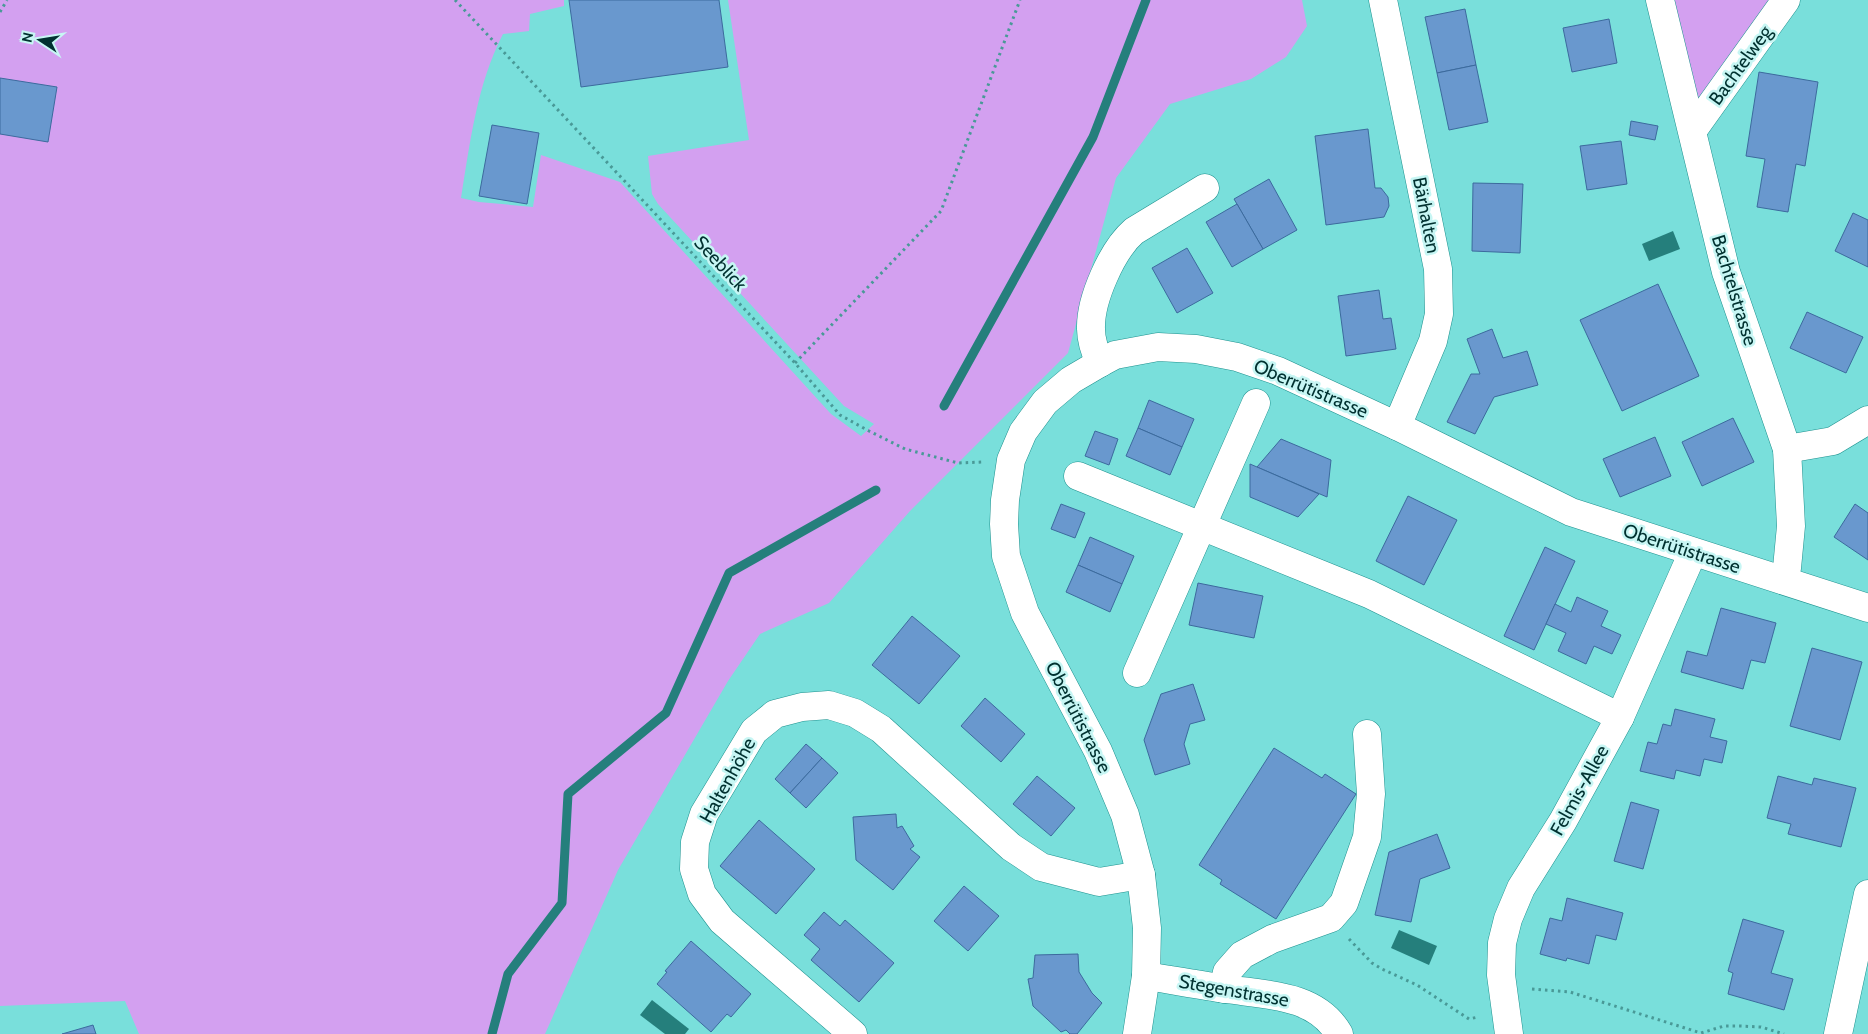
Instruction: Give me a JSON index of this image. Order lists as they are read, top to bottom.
{
  "streets": {
    "street": [
      "Bachtelweg",
      "Bärhalten",
      "Bachtelstrasse",
      "Oberrütistrasse",
      "Haltenhöhe",
      "Felmis-Allee",
      "Stegenstrasse"
    ],
    "path": ["Seeblick"]
  },
  "crossings": [
    ["Bachtelweg", "Bachtelstrasse"],
    ["Bärhalten", "Oberrütistrasse"],
    ["Seeblick", "Oberrütistrasse"],
    ["Bachtelstrasse", "Oberrütistrasse"],
    ["Oberrütistrasse", "Haltenhöhe"],
    ["Oberrütistrasse", "Felmis-Allee"],
    ["Oberrütistrasse", "Stegenstrasse"]
  ],
  "north": "left"
}
